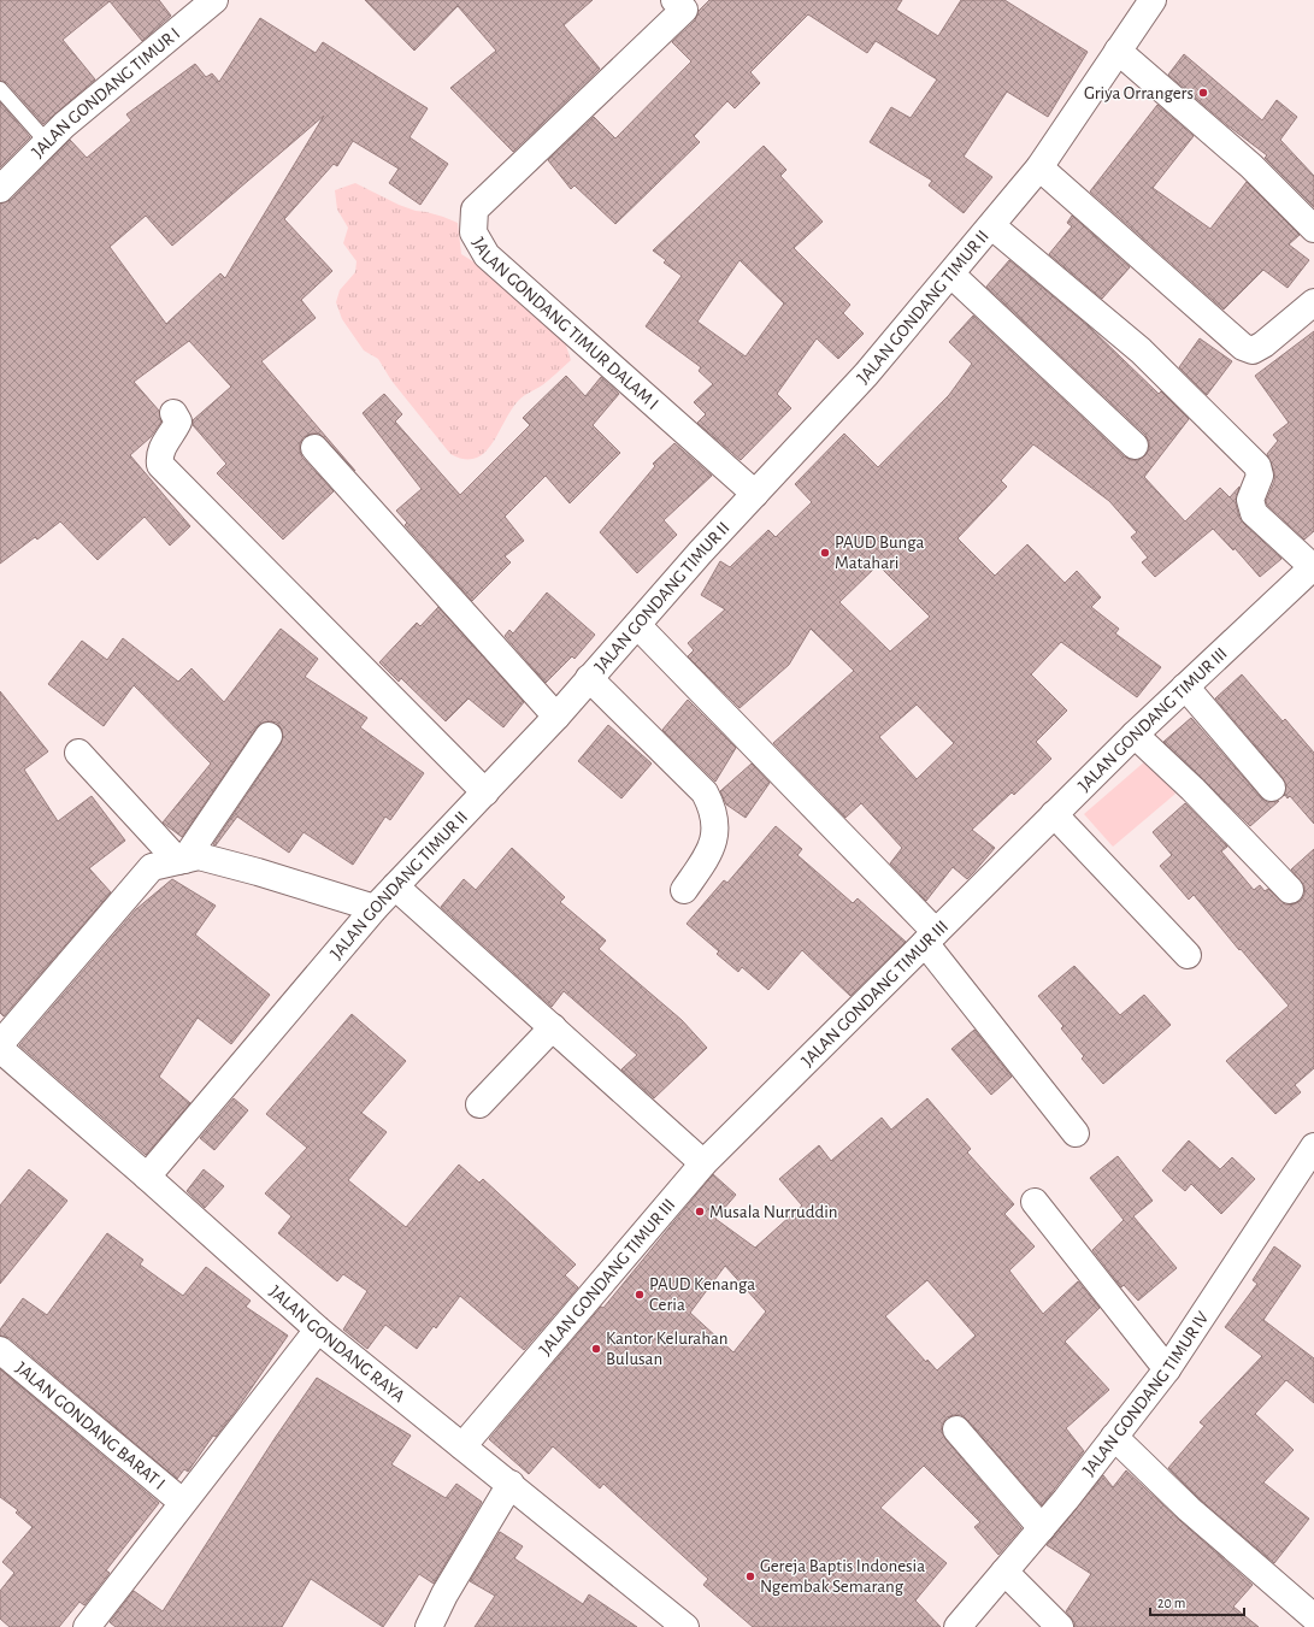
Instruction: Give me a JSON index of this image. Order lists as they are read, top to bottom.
{
  "streets": {
    "street": [
      "JALAN GONDANG TIMUR I",
      "JALAN GONDANG TIMUR II",
      "JALAN GONDANG TIMUR DALAM I",
      "JALAN GONDANG TIMUR III",
      "JALAN GONDANG RAYA",
      "JALAN GONDANG TIMUR IV",
      "JALAN GONDANG BARAT I"
    ]
  },
  "crossings": [
    ["JALAN GONDANG TIMUR II", "JALAN GONDANG TIMUR DALAM I"],
    ["JALAN GONDANG TIMUR II", "JALAN GONDANG RAYA"],
    ["JALAN GONDANG TIMUR III", "JALAN GONDANG RAYA"],
    ["JALAN GONDANG RAYA", "JALAN GONDANG BARAT I"]
  ],
  "places": [
    "Griya Orrangers",
    "PAUD Bunga Matahari",
    "Musala Nurruddin",
    "PAUD Kenanga Ceria",
    "Kantor Kelurahan Bulusan",
    "Gereja Baptis Indonesia Ngembak Semarang"
  ],
  "scale_bar": "20 m"
}
